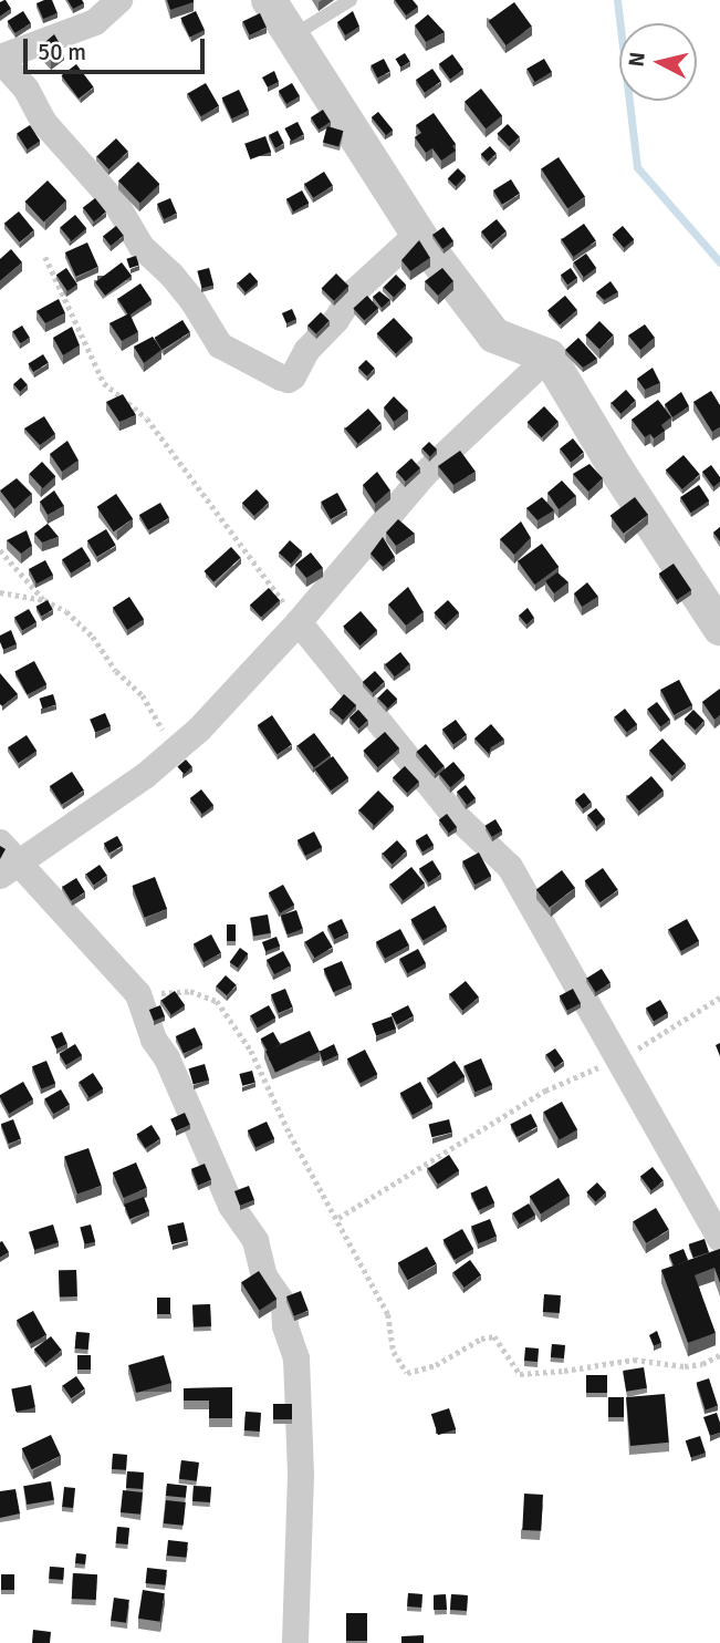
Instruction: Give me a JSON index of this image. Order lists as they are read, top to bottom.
{
  "scale_bar": "50 m",
  "north": "left"
}
